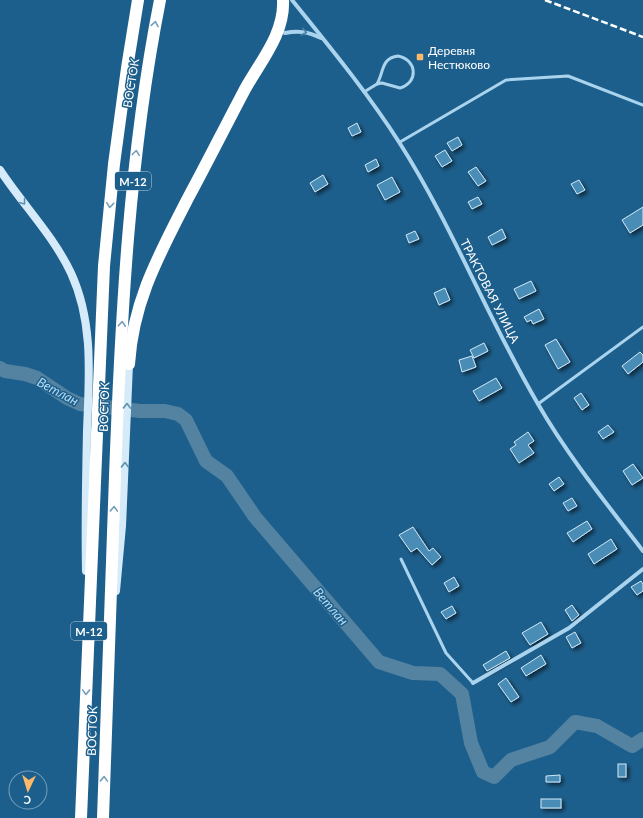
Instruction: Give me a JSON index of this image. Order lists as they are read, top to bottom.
{
  "streets": {
    "highway": ["ВОСТОК", "М-12"],
    "street": ["ТРАКТОВАЯ УЛИЦА"]
  },
  "water": ["Ветлан"],
  "places": {
    "transit": ["Деревня Нестюково"]
  },
  "north": "bottom"
}
